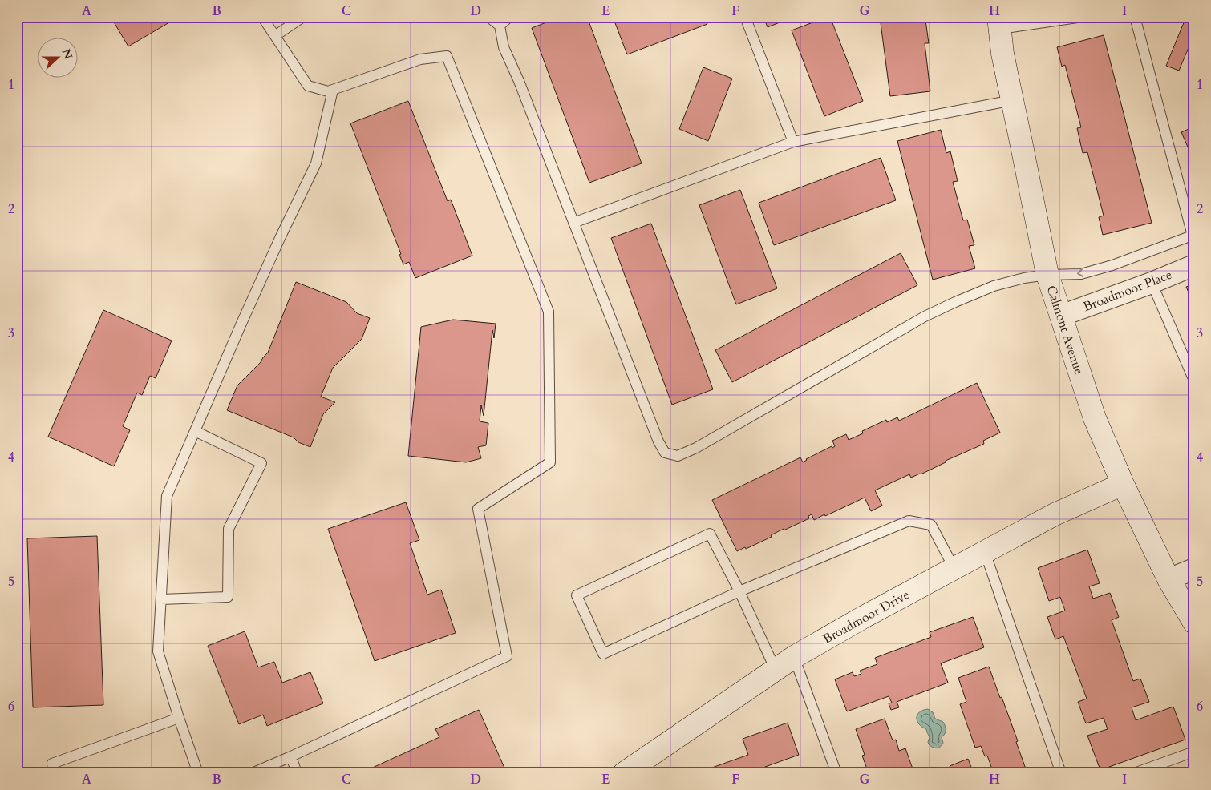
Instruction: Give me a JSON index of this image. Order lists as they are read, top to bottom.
{
  "streets": {
    "main road": ["Calmont Avenue", "Broadmoor Drive"],
    "street": ["Broadmoor Place"]
  },
  "crossings": [
    ["Broadmoor Place", "Calmont Avenue"],
    ["Calmont Avenue", "Broadmoor Drive"]
  ],
  "north": "right",
  "grid": {
    "columns": [
      "A",
      "B",
      "C",
      "D",
      "E",
      "F",
      "G",
      "H",
      "I"
    ],
    "rows": [
      "1",
      "2",
      "3",
      "4",
      "5",
      "6"
    ]
  }
}
